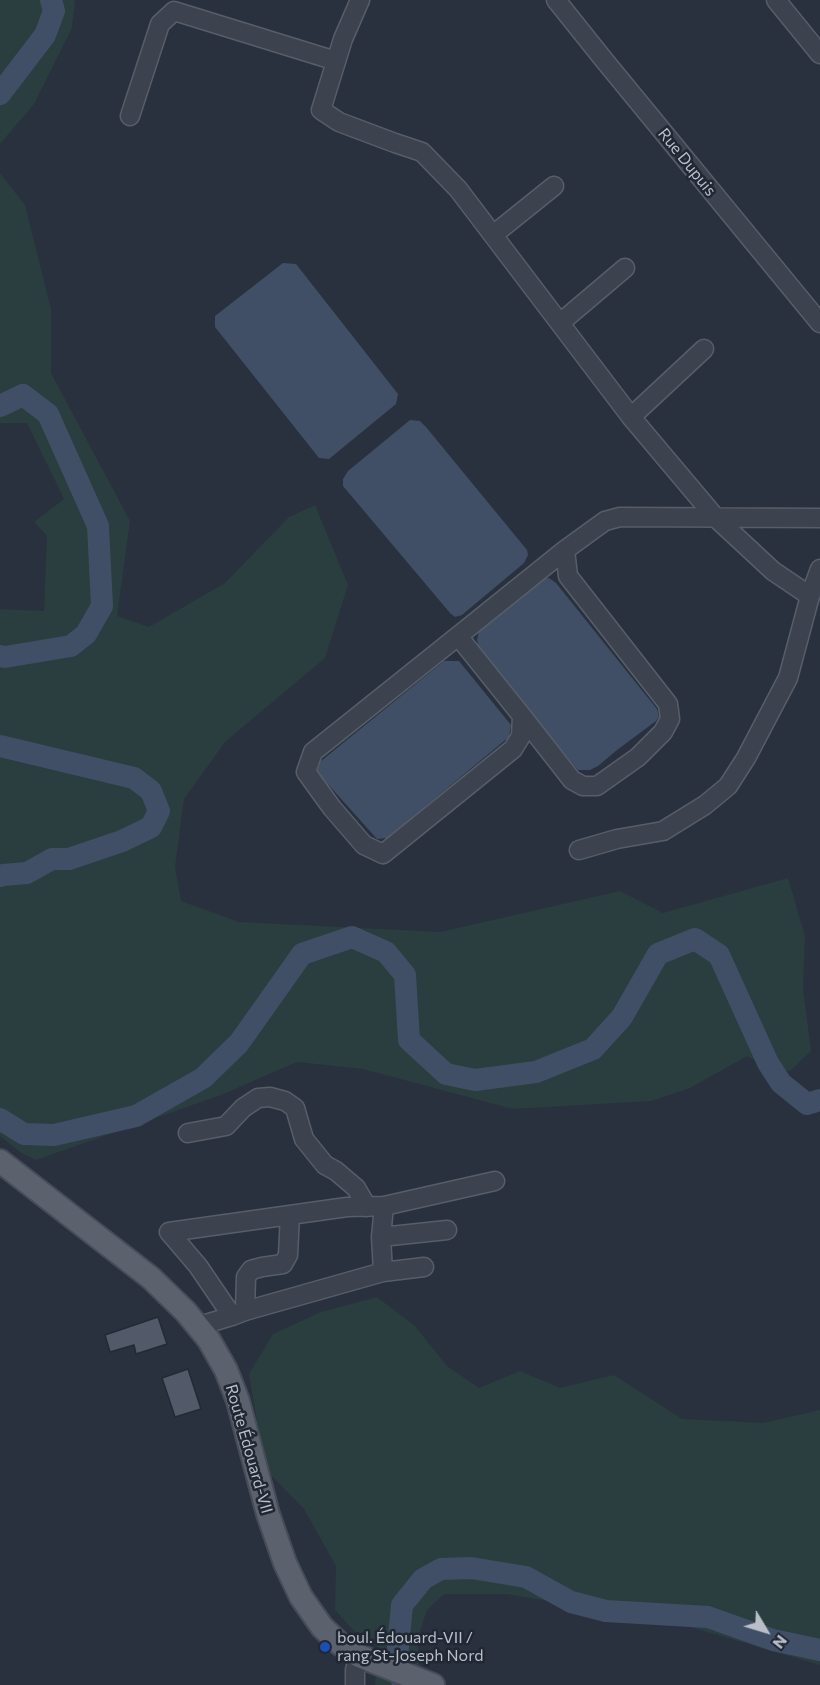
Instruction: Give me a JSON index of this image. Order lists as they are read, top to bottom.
{
  "streets": {
    "main road": ["Route Édouard-VII"],
    "street": ["Rue Dupuis"]
  },
  "places": ["boul. Édouard-VII / rang St-Joseph Nord"],
  "north": "bottom right"
}
